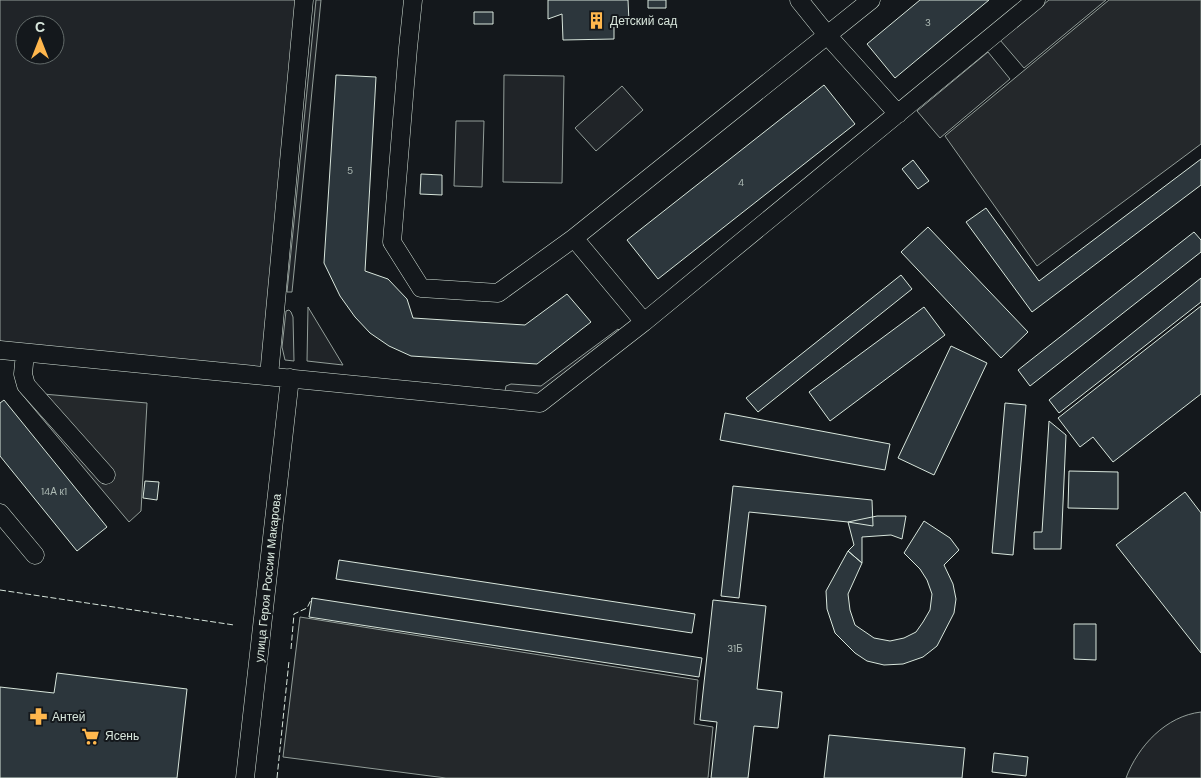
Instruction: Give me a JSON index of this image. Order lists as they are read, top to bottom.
{
  "streets": {
    "street": ["улица Героя России Макарова"]
  },
  "places": {
    "building": ["Детский сад"],
    "pharmacy": ["Антей"],
    "supermarket": ["Ясень"]
  },
  "house_numbers": [
    "3",
    "5",
    "4",
    "14А к1",
    "31Б"
  ],
  "north": "top"
}
